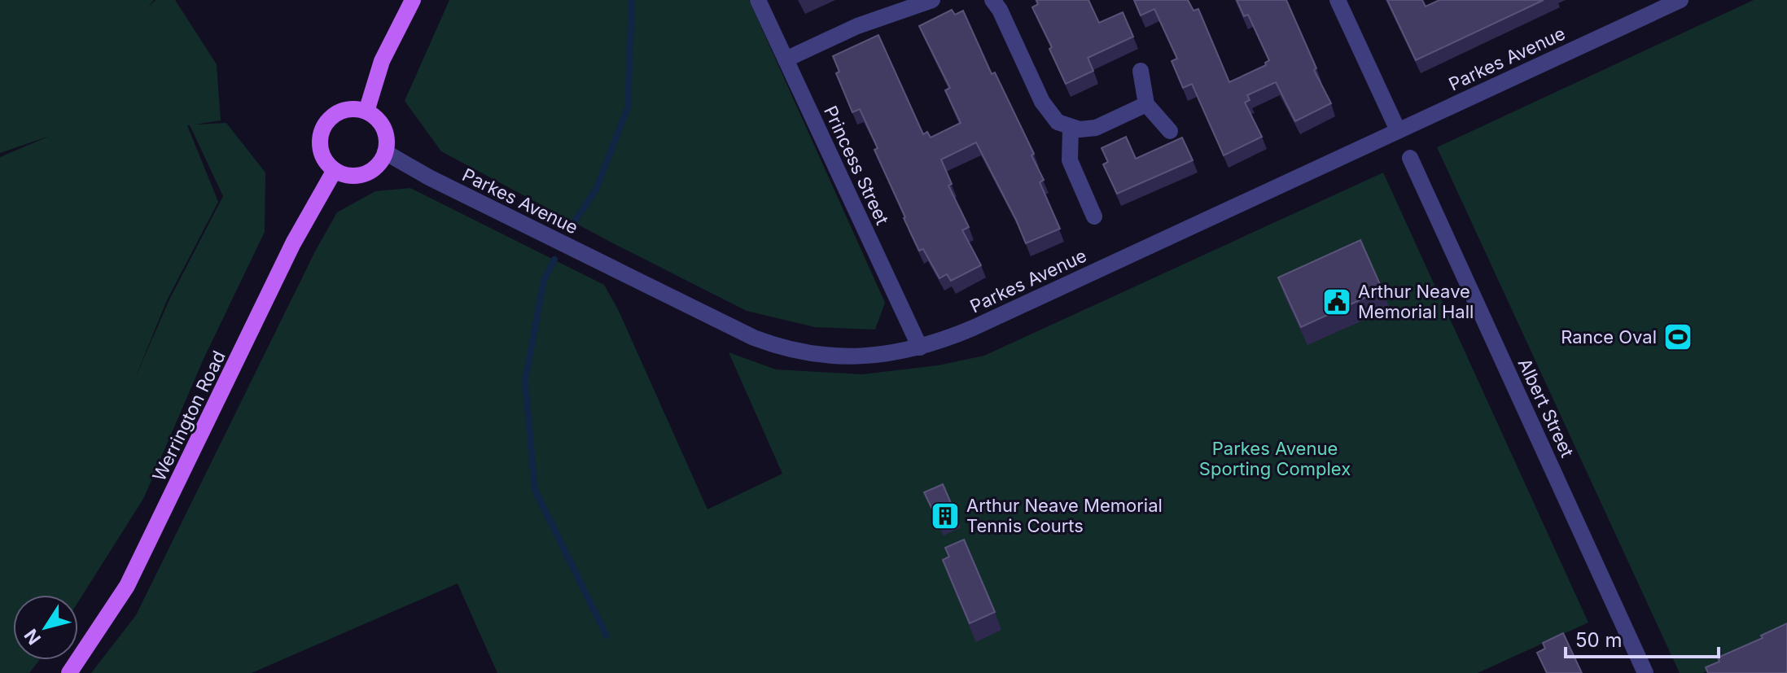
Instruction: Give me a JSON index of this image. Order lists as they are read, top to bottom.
{
  "streets": {
    "main road": ["Werrington Road"],
    "street": ["Parkes Avenue", "Princess Street", "Albert Street"]
  },
  "crossings": [
    ["Parkes Avenue", "Princess Street"],
    ["Parkes Avenue", "Werrington Road"]
  ],
  "parks": ["Parkes Avenue Sporting Complex"],
  "places": {
    "public building": ["Arthur Neave Memorial Hall"],
    "sports": ["Rance Oval"],
    "building": ["Arthur Neave Memorial Tennis Courts"]
  },
  "scale_bar": "50 m",
  "north": "bottom left"
}
